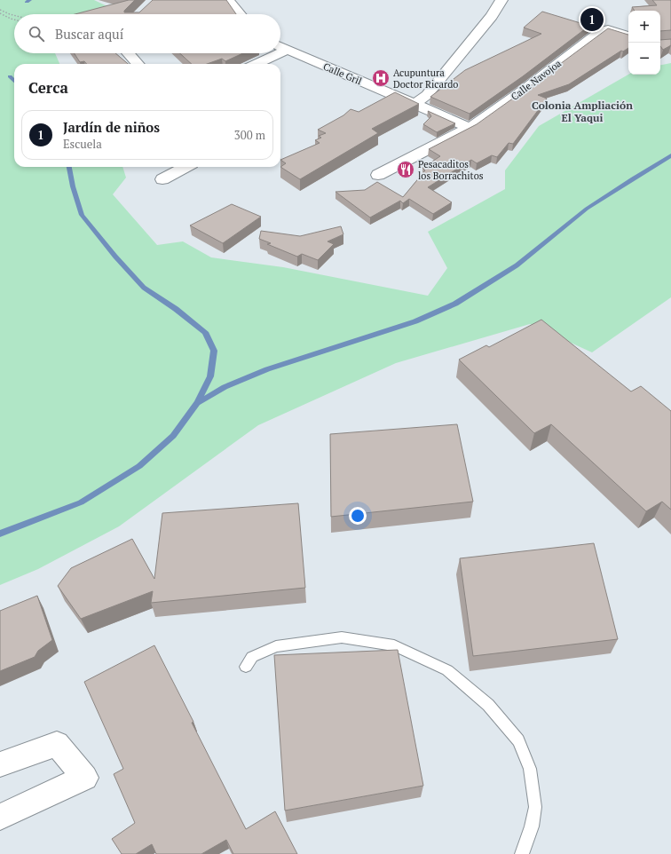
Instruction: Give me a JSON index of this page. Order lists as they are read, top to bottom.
{
  "streets": {
    "street": ["Calle Gril", "Calle Navojoa"]
  },
  "crossings": [
    ["Calle Gril", "Calle Navojoa"]
  ],
  "districts": ["Colonia Ampliación El Yaqui"],
  "places": {
    "hospital": ["Acupuntura Doctor Ricardo"],
    "restaurant": ["Pesacaditos los Borrachitos"]
  },
  "page": {
    "pins": "1",
    "map_buttons": ["+", "−"],
    "search": "Buscar aquí",
    "heading": "Cerca",
    "list": [
      {
        "mark": "1",
        "name": "Jardín de niños",
        "note": "Escuela",
        "value": "300 m"
      }
    ]
  }
}
